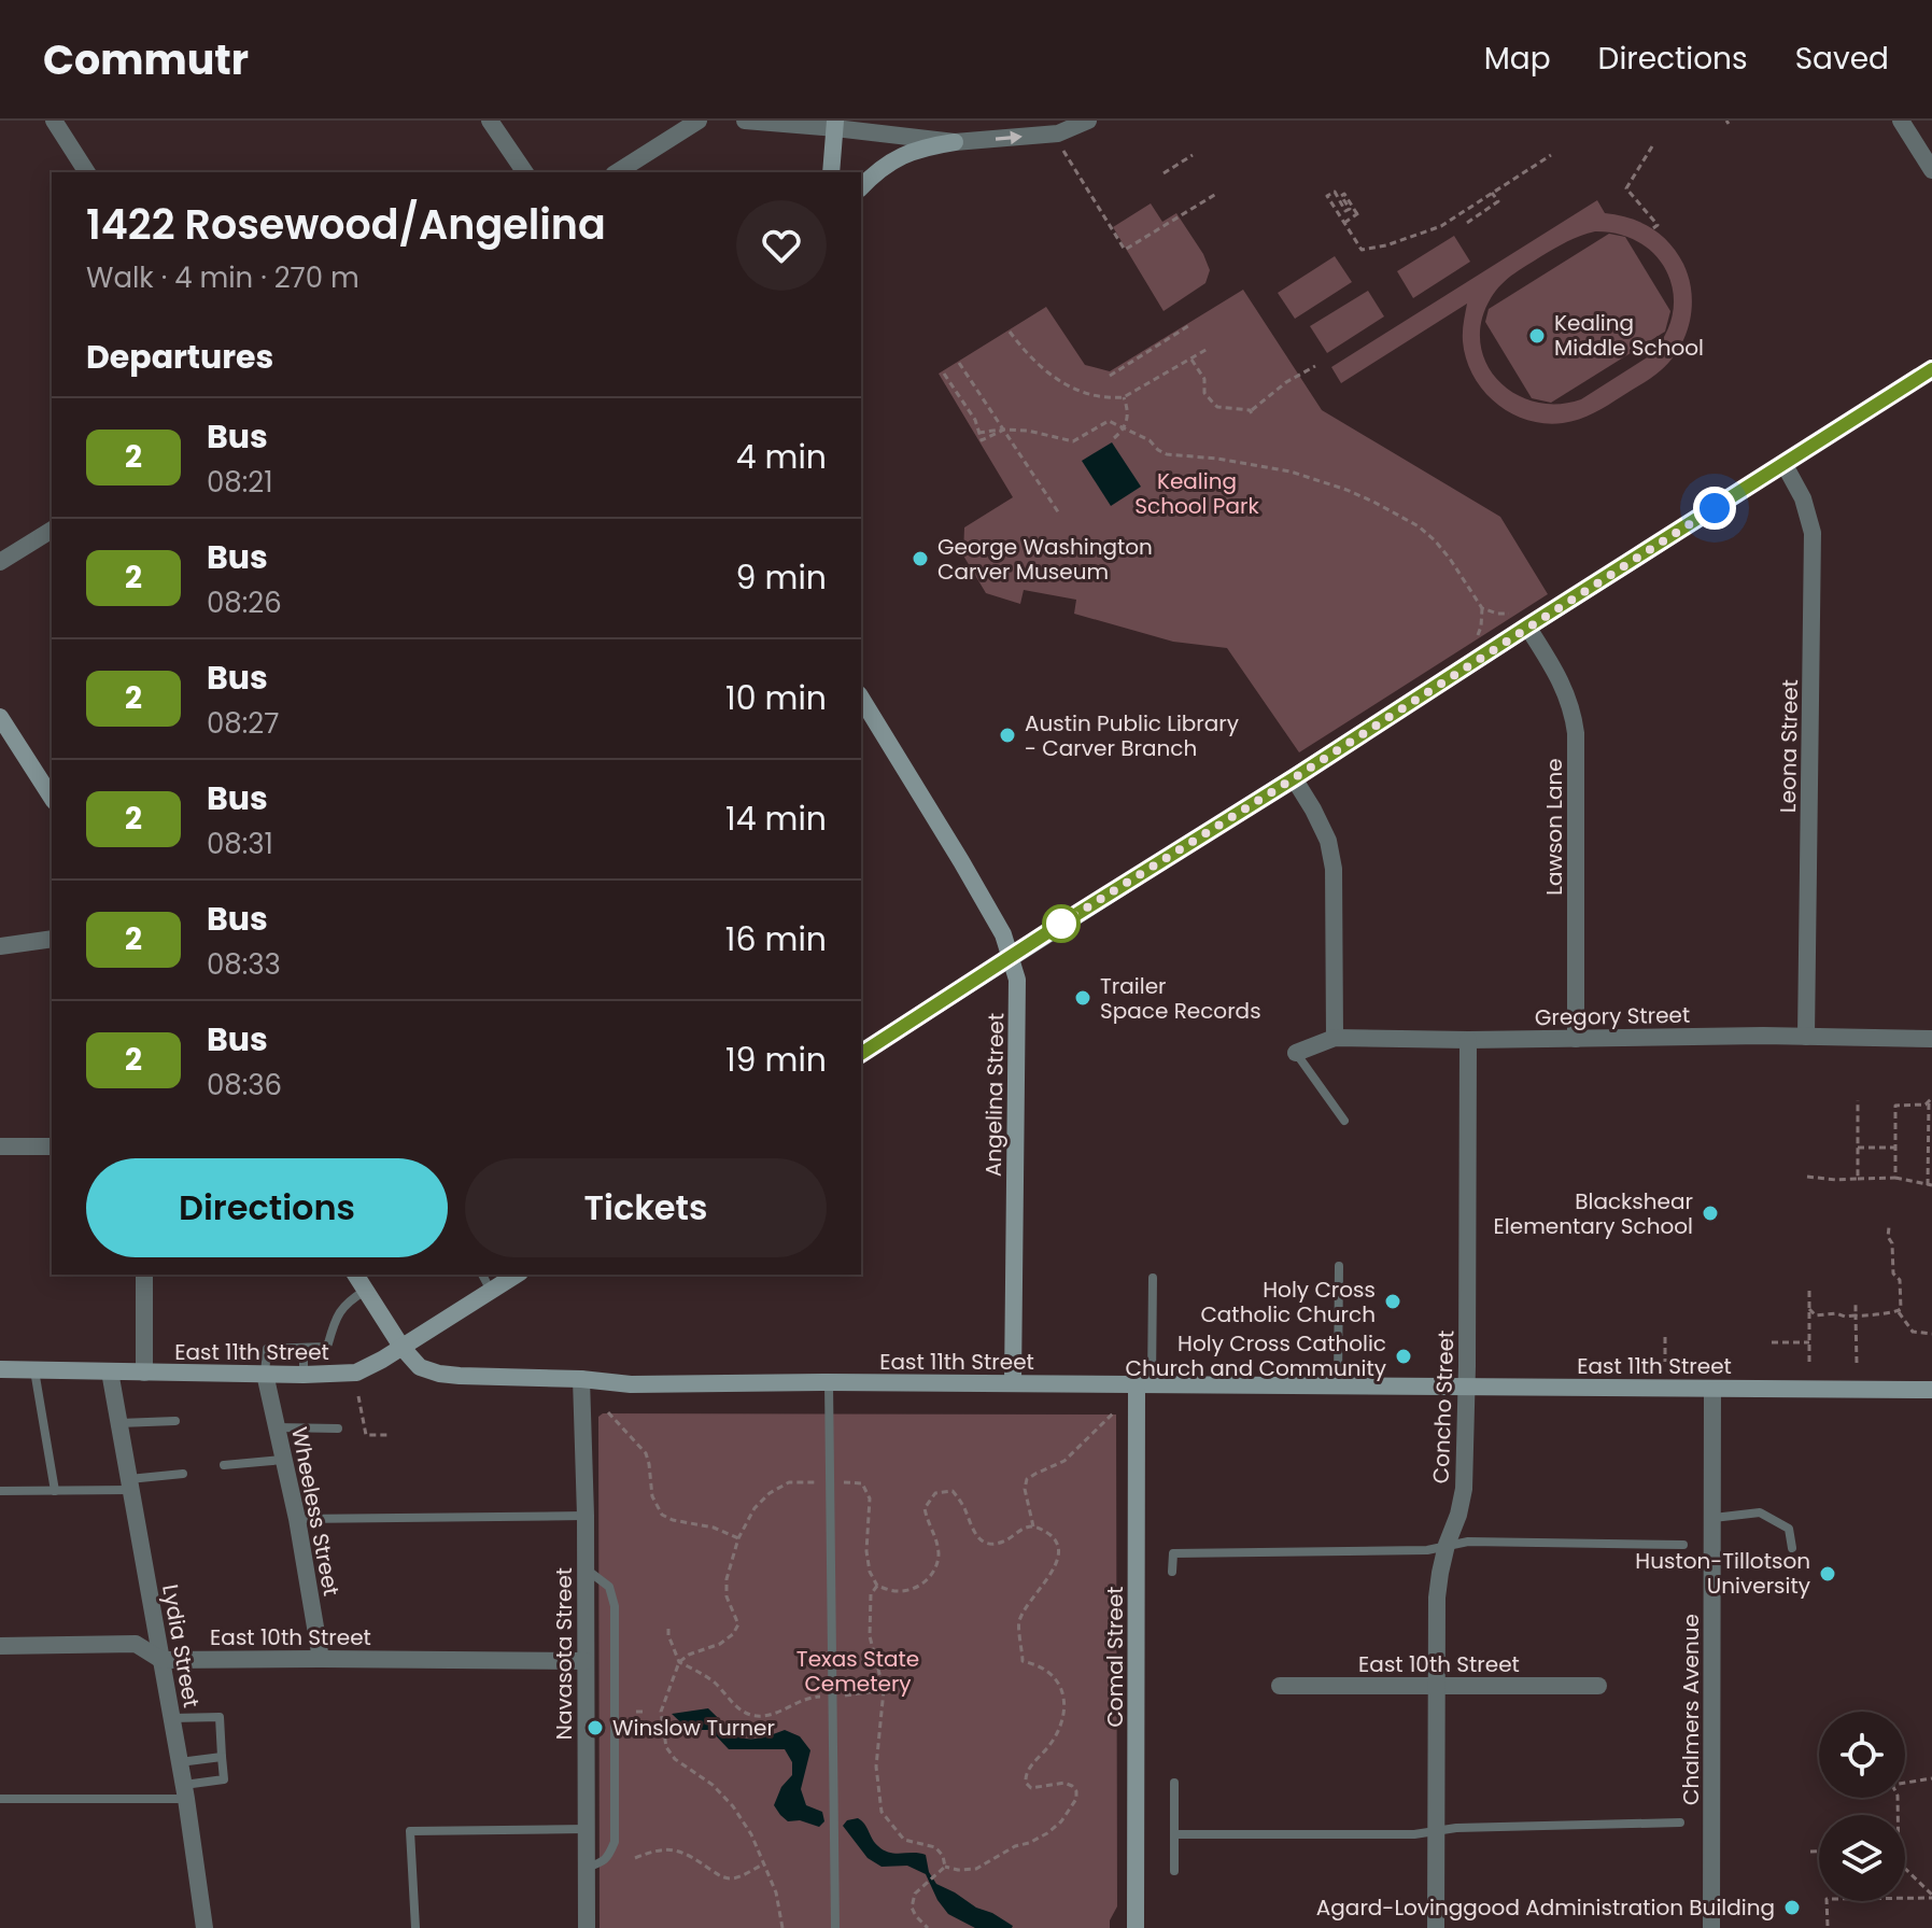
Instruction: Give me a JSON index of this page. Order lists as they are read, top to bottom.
{
  "streets": {
    "street": [
      "Leona Street",
      "Lawson Lane",
      "Gregory Street",
      "Angelina Street",
      "East 11th Street",
      "Concho Street",
      "Wheeless Street",
      "East 10th Street",
      "Lydia Street",
      "Navasota Street",
      "Comal Street",
      "Chalmers Avenue"
    ]
  },
  "crossings": [
    ["Leona Street", "Gregory Street"],
    ["Lawson Lane", "Gregory Street"],
    ["Gregory Street", "Concho Street"],
    ["Angelina Street", "East 11th Street"],
    ["East 11th Street", "Concho Street"],
    ["East 11th Street", "Wheeless Street"],
    ["East 11th Street", "Lydia Street"],
    ["East 11th Street", "Navasota Street"],
    ["East 11th Street", "Comal Street"],
    ["East 11th Street", "Chalmers Avenue"],
    ["Concho Street", "East 10th Street"],
    ["Wheeless Street", "East 10th Street"],
    ["East 10th Street", "Lydia Street"],
    ["East 10th Street", "Navasota Street"]
  ],
  "parks": ["Kealing School Park", "Texas State Cemetery"],
  "places": [
    "Kealing Middle School",
    "George Washington Carver Museum",
    "Austin Public Library - Carver Branch",
    "Trailer Space Records",
    "Blackshear Elementary School",
    "Holy Cross Catholic Church",
    "Holy Cross Catholic Church and Community",
    "Huston-Tillotson University",
    "Winslow Turner",
    "Agard-Lovinggood Administration Building"
  ],
  "lines": ["bus line 2"],
  "page": {
    "header": "Commutr",
    "nav": ["Map", "Directions", "Saved"],
    "heading": [
      ["1422 Rosewood/Angelina", "Walk · 4 min · 270 m"],
      "Departures"
    ],
    "list": [
      {
        "mark": "2",
        "name": "Bus",
        "note": "08:21",
        "value": "4 min"
      },
      {
        "mark": "2",
        "name": "Bus",
        "note": "08:26",
        "value": "9 min"
      },
      {
        "mark": "2",
        "name": "Bus",
        "note": "08:27",
        "value": "10 min"
      },
      {
        "mark": "2",
        "name": "Bus",
        "note": "08:31",
        "value": "14 min"
      },
      {
        "mark": "2",
        "name": "Bus",
        "note": "08:33",
        "value": "16 min"
      },
      {
        "mark": "2",
        "name": "Bus",
        "note": "08:36",
        "value": "19 min"
      }
    ],
    "buttons": ["Directions", "Tickets"]
  }
}
